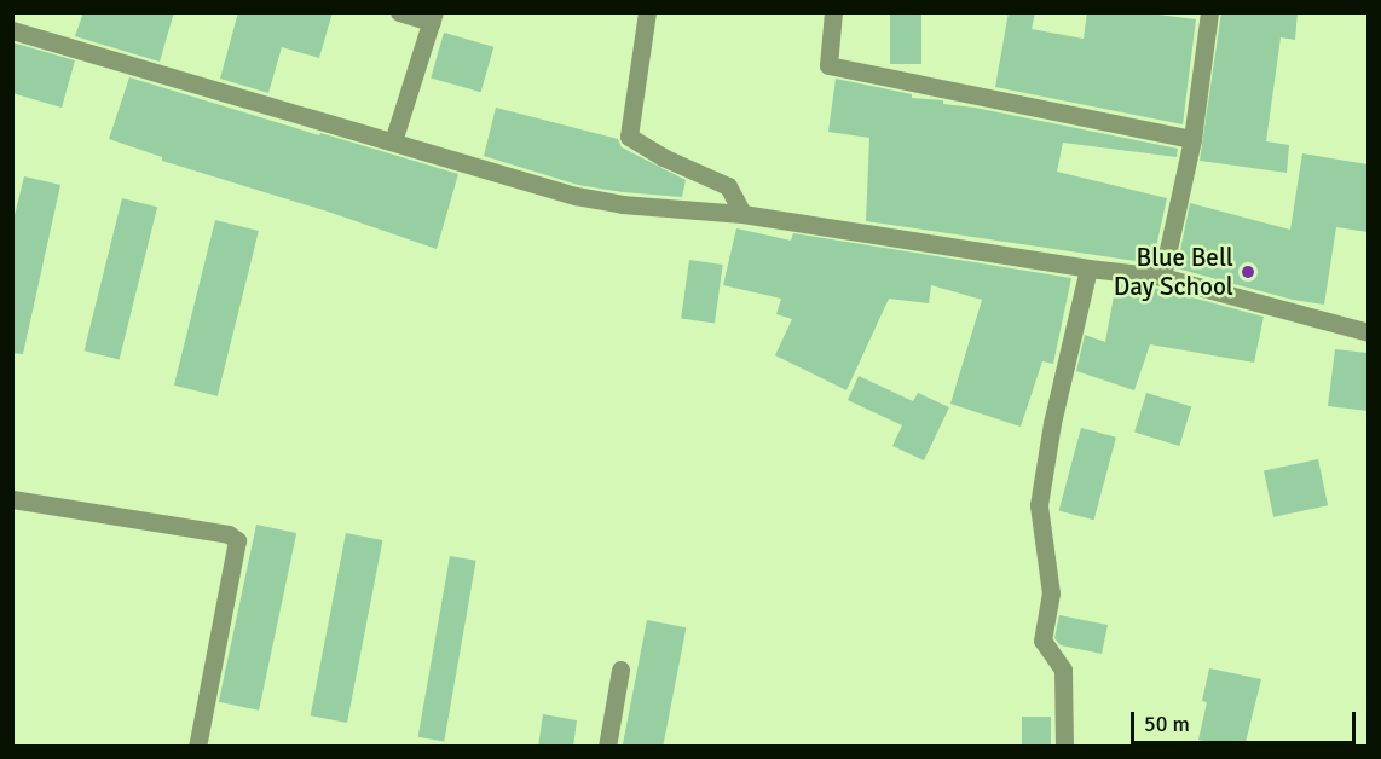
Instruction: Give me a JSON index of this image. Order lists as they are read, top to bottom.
{
  "places": ["Blue Bell Day School"],
  "scale_bar": "50 m"
}
